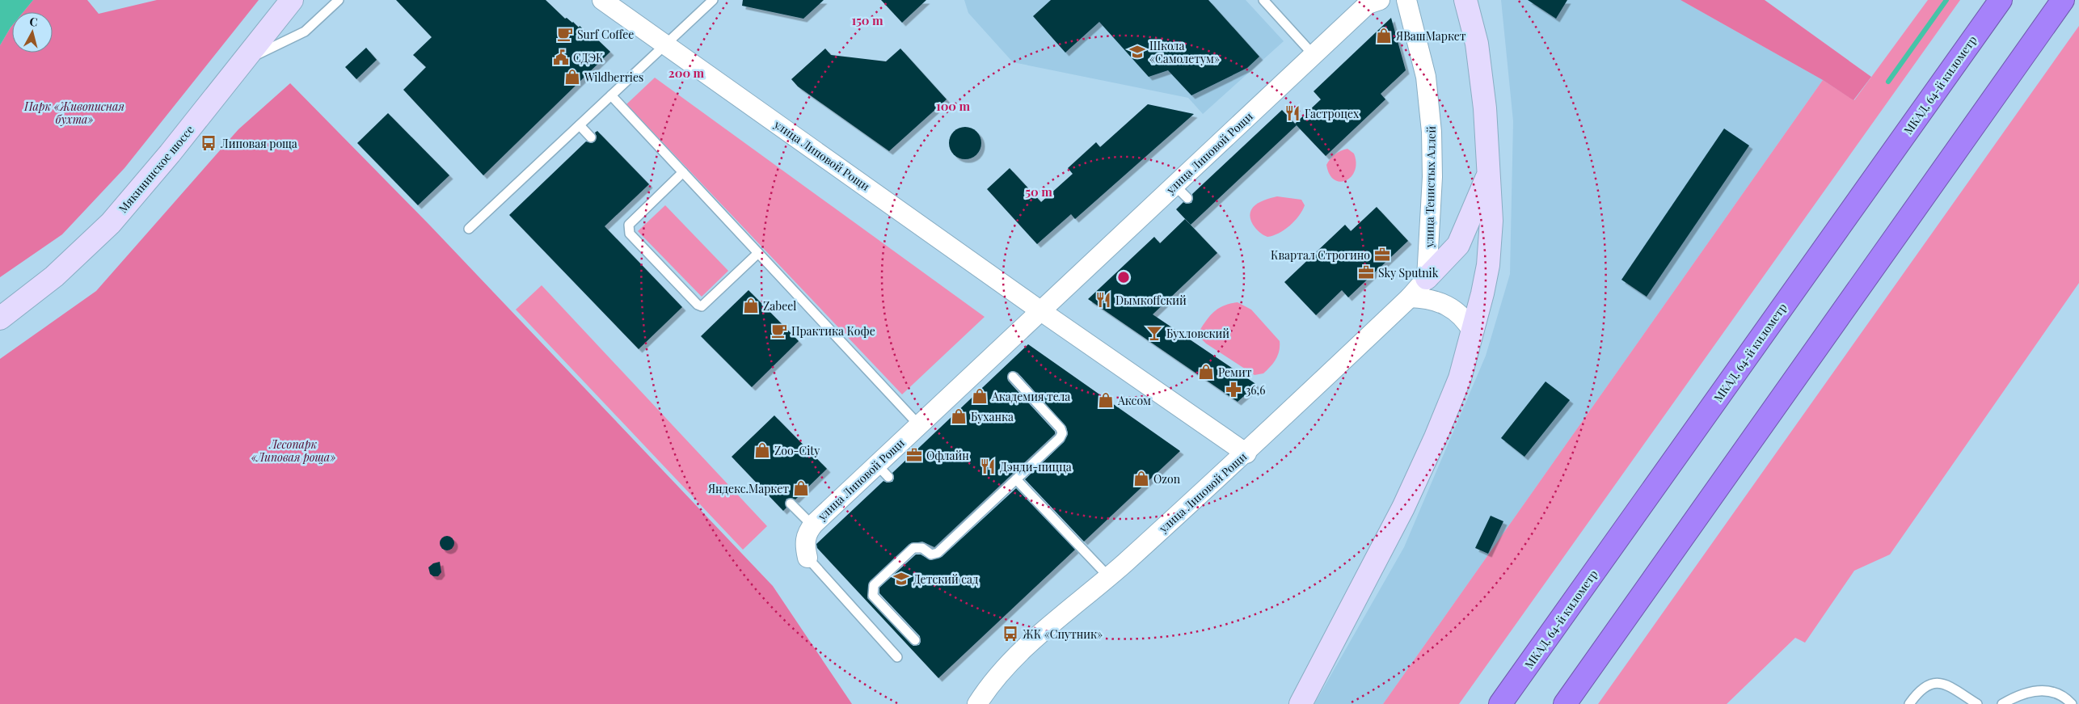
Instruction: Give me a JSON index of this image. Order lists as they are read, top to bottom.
{
  "streets": {
    "highway": ["МКАД, 64-й километр"],
    "street": ["улица Липовой Рощи", "Мякининское шоссе", "улица Тенистых Аллей"]
  },
  "crossings": [
    ["улица Липовой Рощи", "улица Тенистых Аллей"]
  ],
  "parks": ["Парк «Живописная бухта»", "Лесопарк «Липовая роща»"],
  "places": {
    "cafe": ["Surf Coffee", "Практика Кофе"],
    "shop": [
      "ЯВашМаркет",
      "Wildberries",
      "Zabeel",
      "Ремит",
      "Академия тела",
      "Аксом",
      "Буханка",
      "Zoo-City",
      "Ozon",
      "Яндекс.Маркет"
    ],
    "school or university": ["Школа «Самолетум»", "Детский сад"],
    "public building": ["СДЭК"],
    "restaurant": ["Гастроцех", "Dымкoffский", "Дэнди-пицца"],
    "bus stop": ["Липовая роща", "ЖК «Спутник»"],
    "office": ["Квартал Строгино", "Sky Sputnik", "Офлайн"],
    "bar": ["Бухловский"],
    "pharmacy": ["36,6"]
  },
  "north": "top",
  "rings": [
    "150 m",
    "200 m",
    "100 m",
    "50 m"
  ]
}
